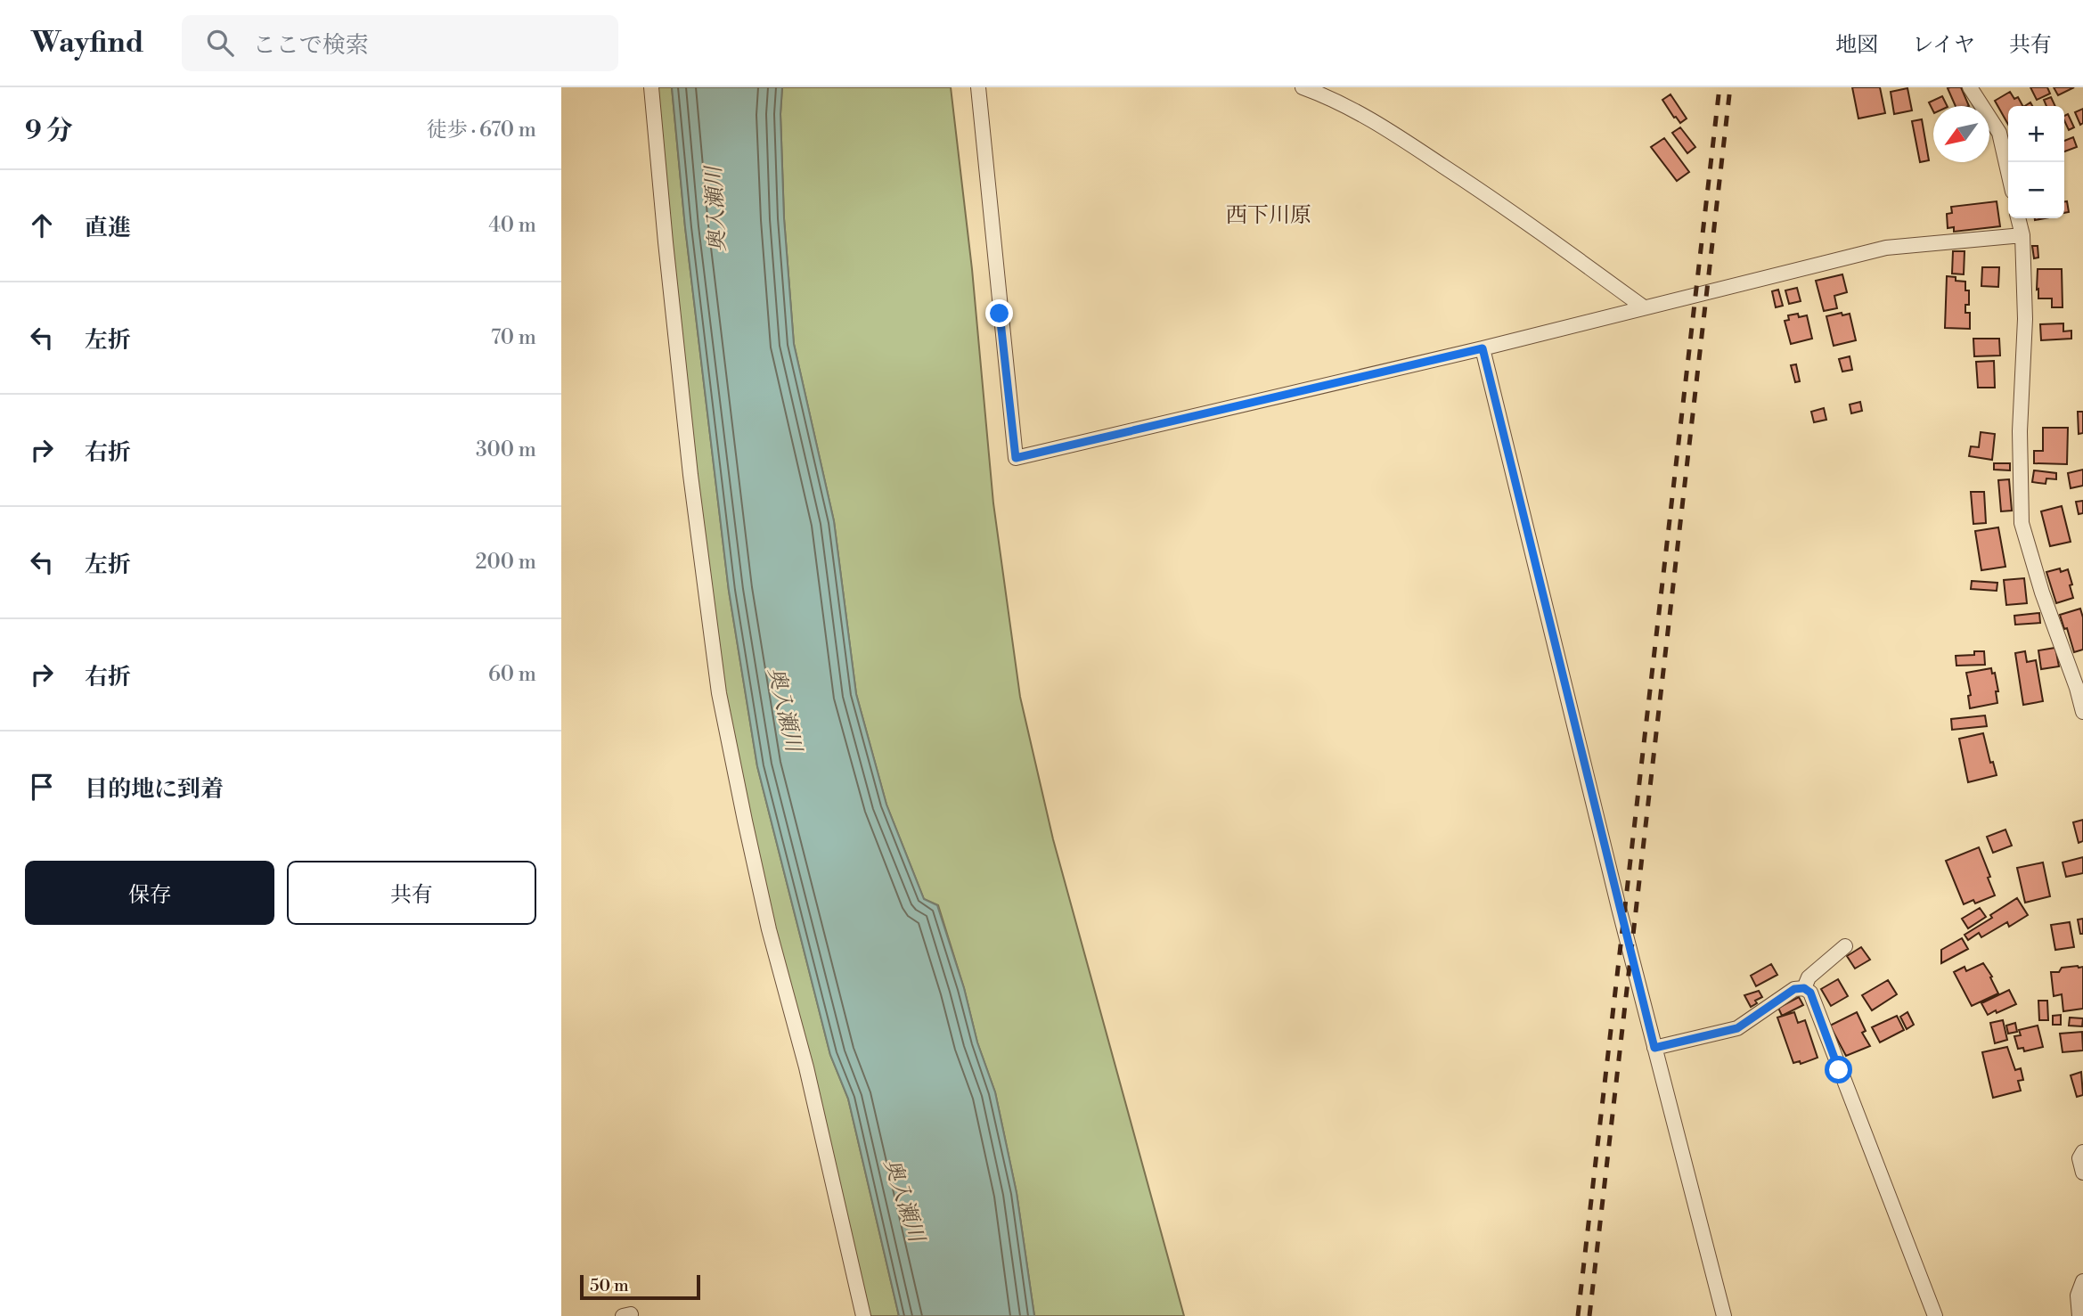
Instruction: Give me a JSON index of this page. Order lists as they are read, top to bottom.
{
  "districts": ["西下川原"],
  "water": ["奥入瀬川"],
  "scale_bar": "50 m",
  "north": "bottom left",
  "page": {
    "header": "Wayfind",
    "search": "ここで検索",
    "nav": ["地図", "レイヤ", "共有"],
    "heading": ["9 分", "徒歩 · 670 m"],
    "map_buttons": ["+", "−"],
    "list": [
      ["直進", "40 m"],
      ["左折", "70 m"],
      ["右折", "300 m"],
      ["左折", "200 m"],
      ["右折", "60 m"],
      "目的地に到着"
    ],
    "buttons": ["保存", "共有"],
    "scale": "50 m"
  }
}
